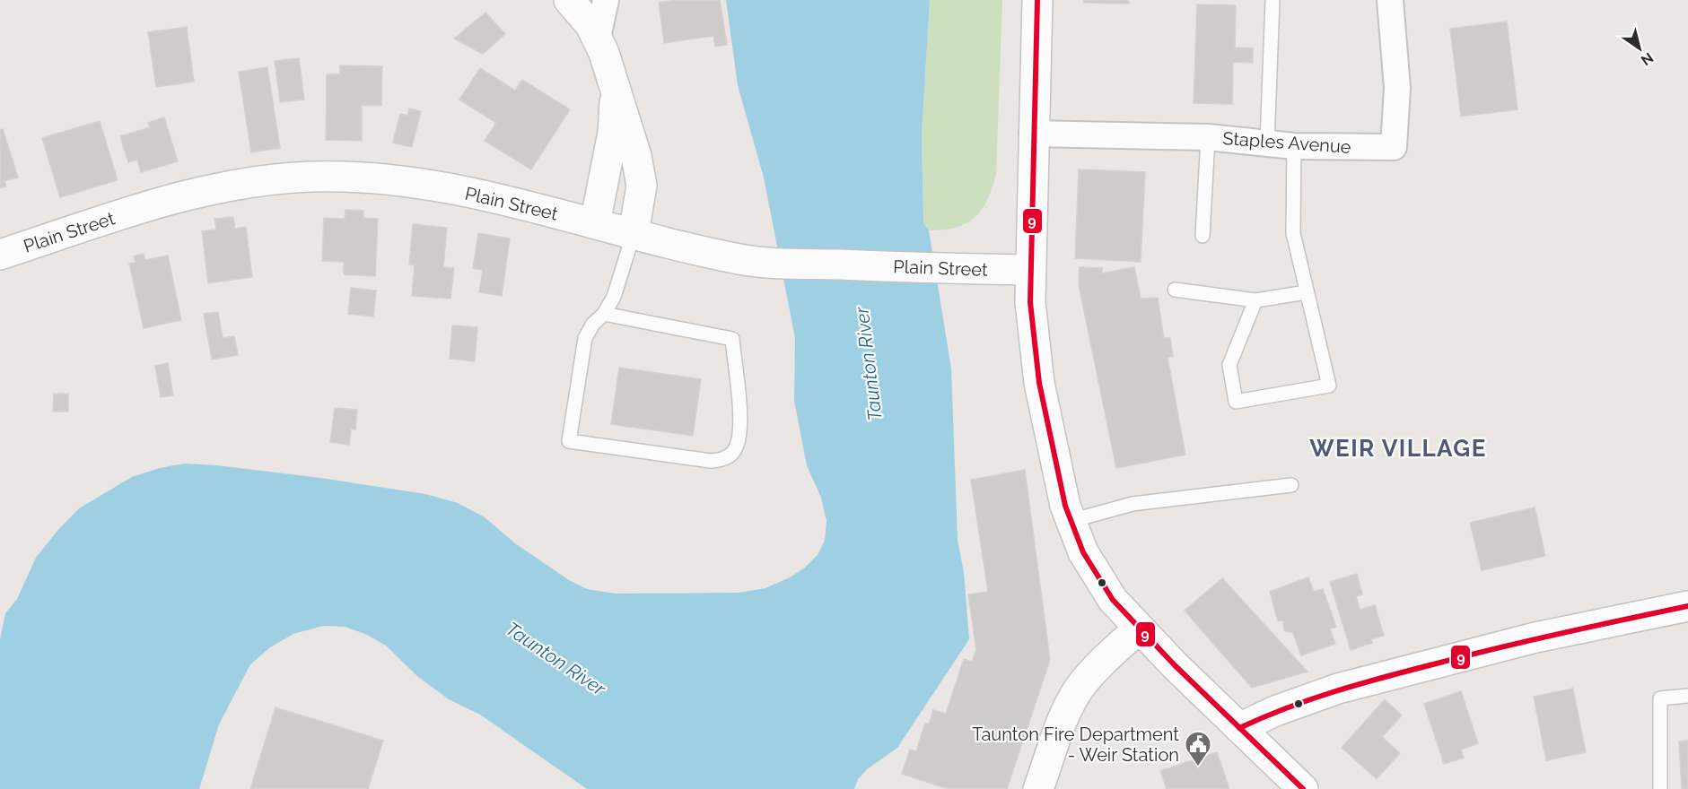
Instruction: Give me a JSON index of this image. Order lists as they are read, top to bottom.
{
  "streets": {
    "main road": ["Plain Street"],
    "street": ["Staples Avenue"]
  },
  "districts": ["WEIR VILLAGE"],
  "water": ["Taunton River"],
  "places": {
    "public building": ["Taunton Fire Department - Weir Station"]
  },
  "lines": ["transit line 9"],
  "north": "bottom right"
}
